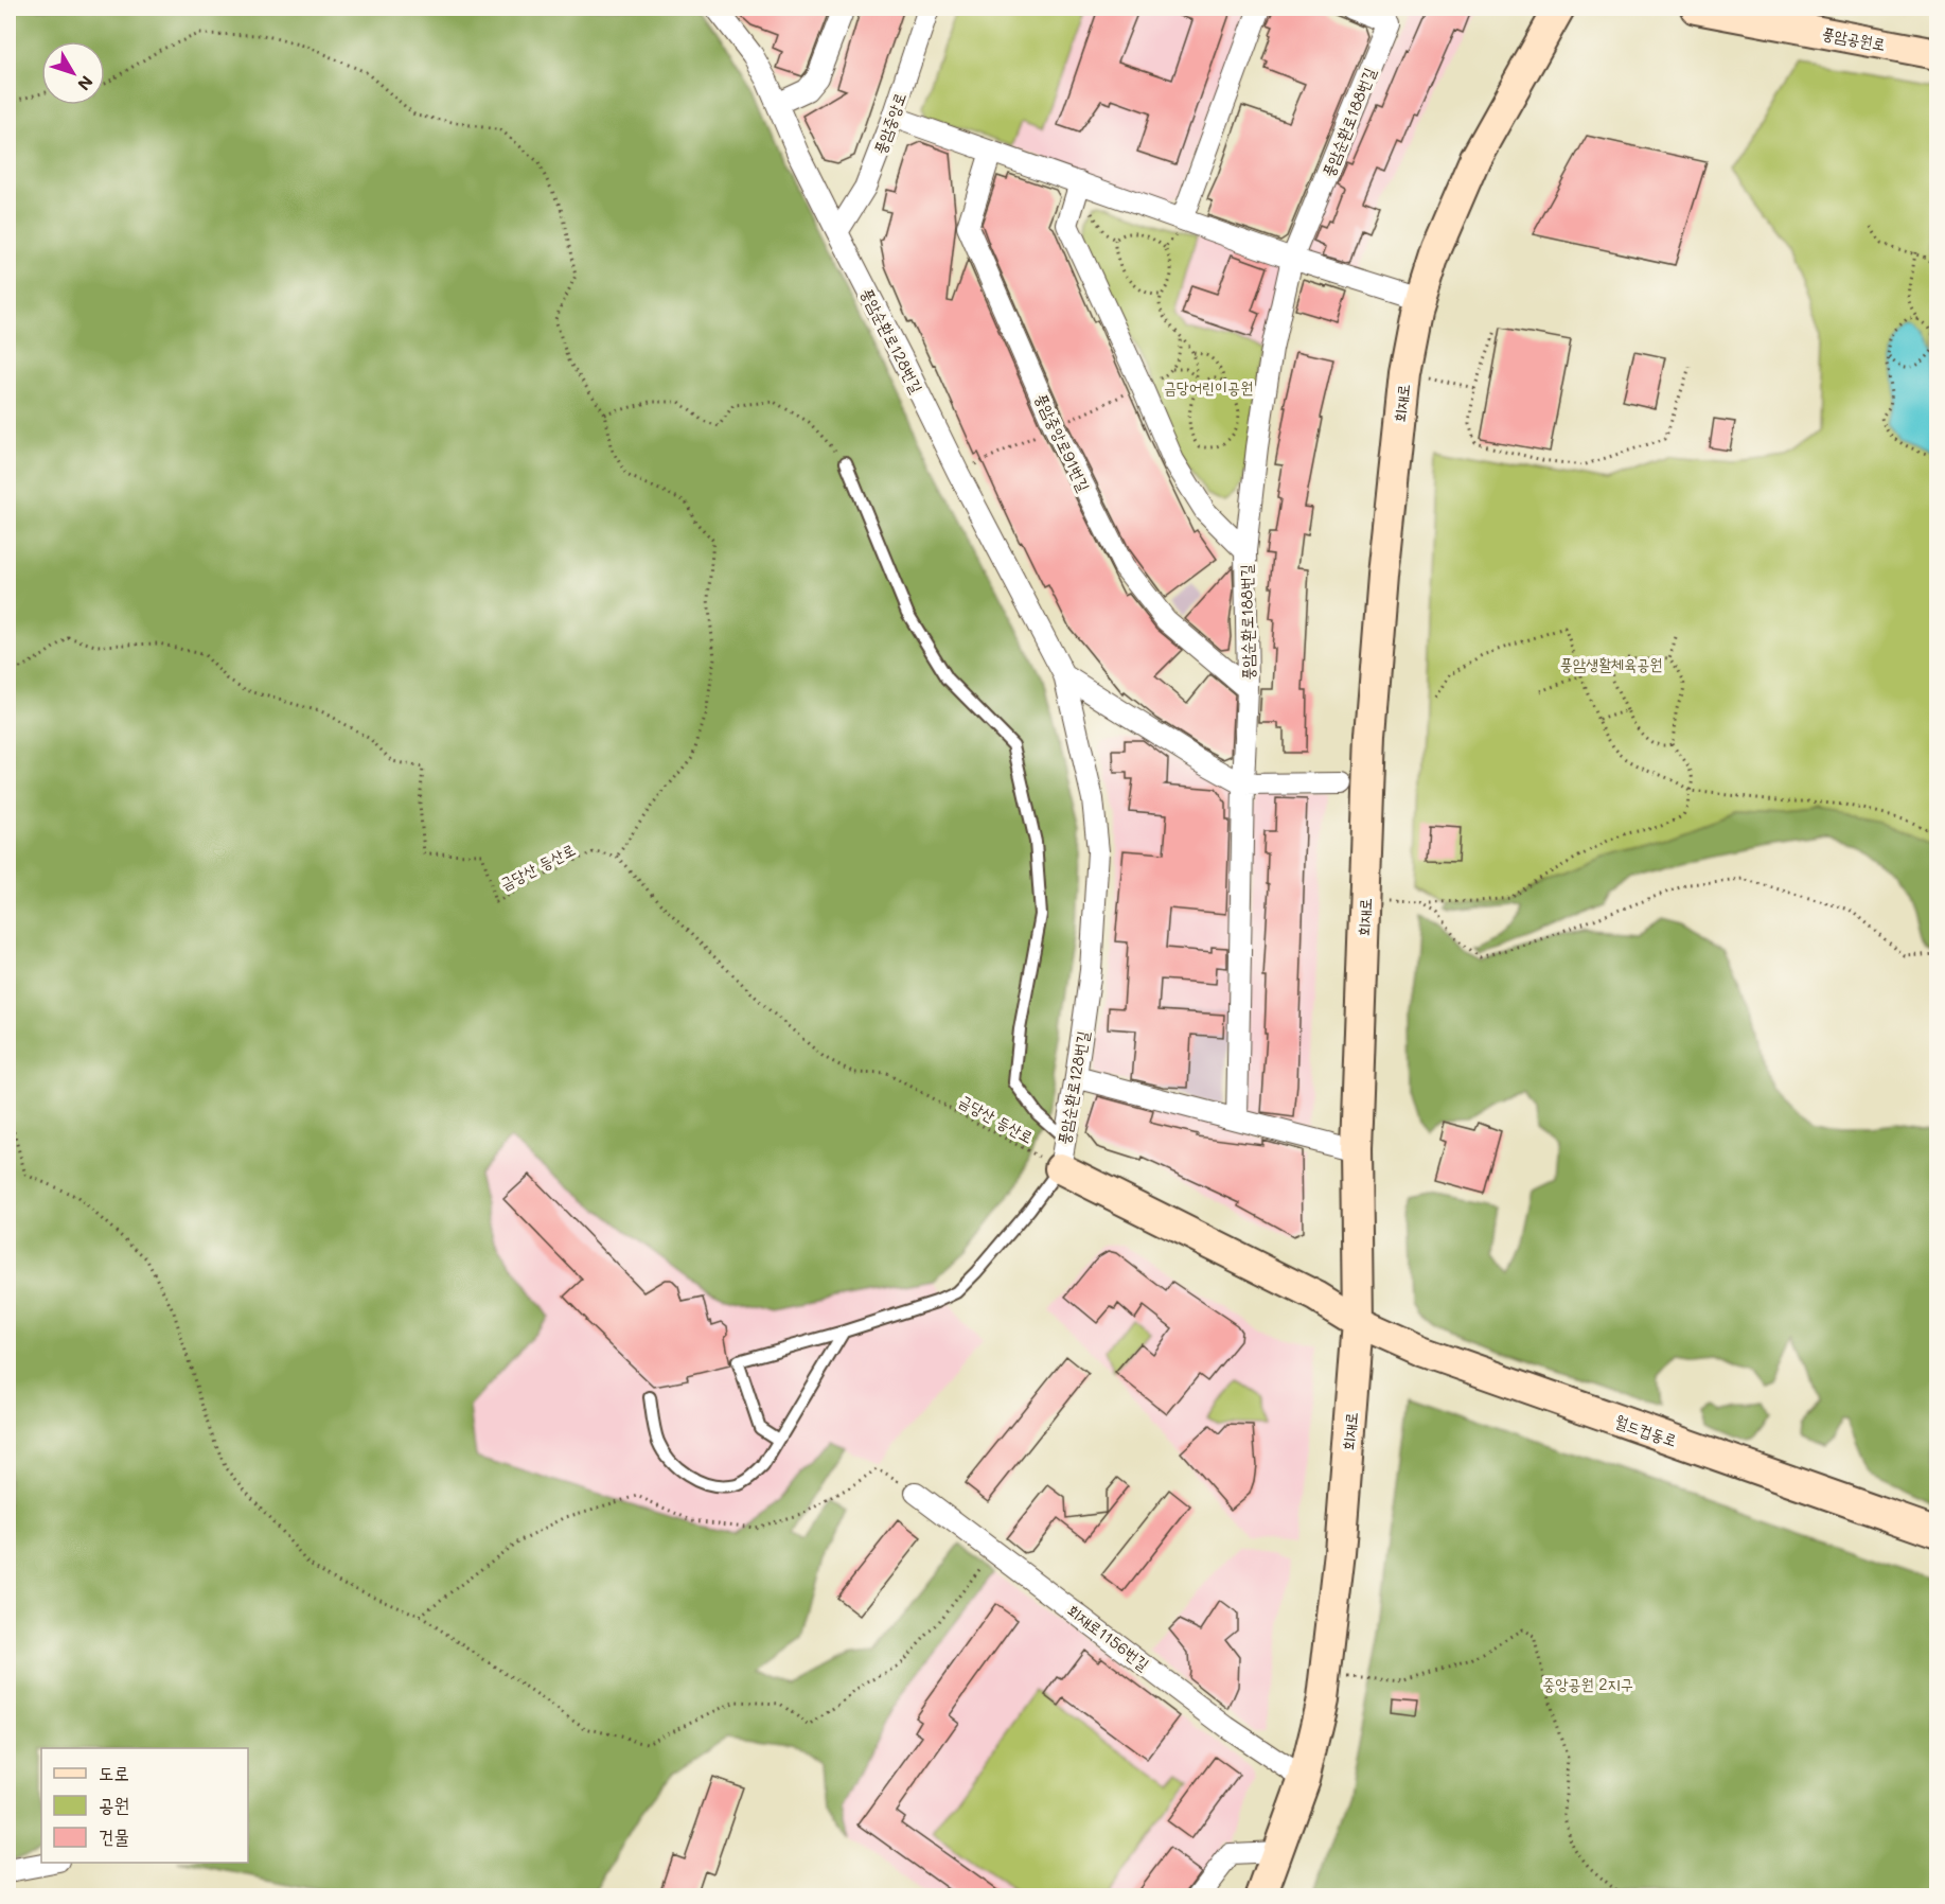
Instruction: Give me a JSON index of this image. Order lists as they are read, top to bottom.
{
  "streets": {
    "main road": ["풍암공원로", "회재로", "월드컵동로"],
    "street": [
      "풍암순환로188번길",
      "풍암중앙로",
      "풍암순환로128번길",
      "풍암중앙로91번길",
      "회재로1156번길"
    ],
    "path": ["금당산 등산로"]
  },
  "crossings": [
    ["풍암순환로188번길", "풍암중앙로91번길"],
    ["풍암중앙로", "풍암순환로128번길"],
    ["풍암순환로128번길", "금당산 등산로"],
    ["회재로", "월드컵동로"],
    ["회재로", "회재로1156번길"]
  ],
  "parks": ["금당어린이공원", "풍암생활체육공원", "중앙공원 2지구"],
  "legend": ["도로", "공원", "건물"],
  "north": "bottom right"
}
